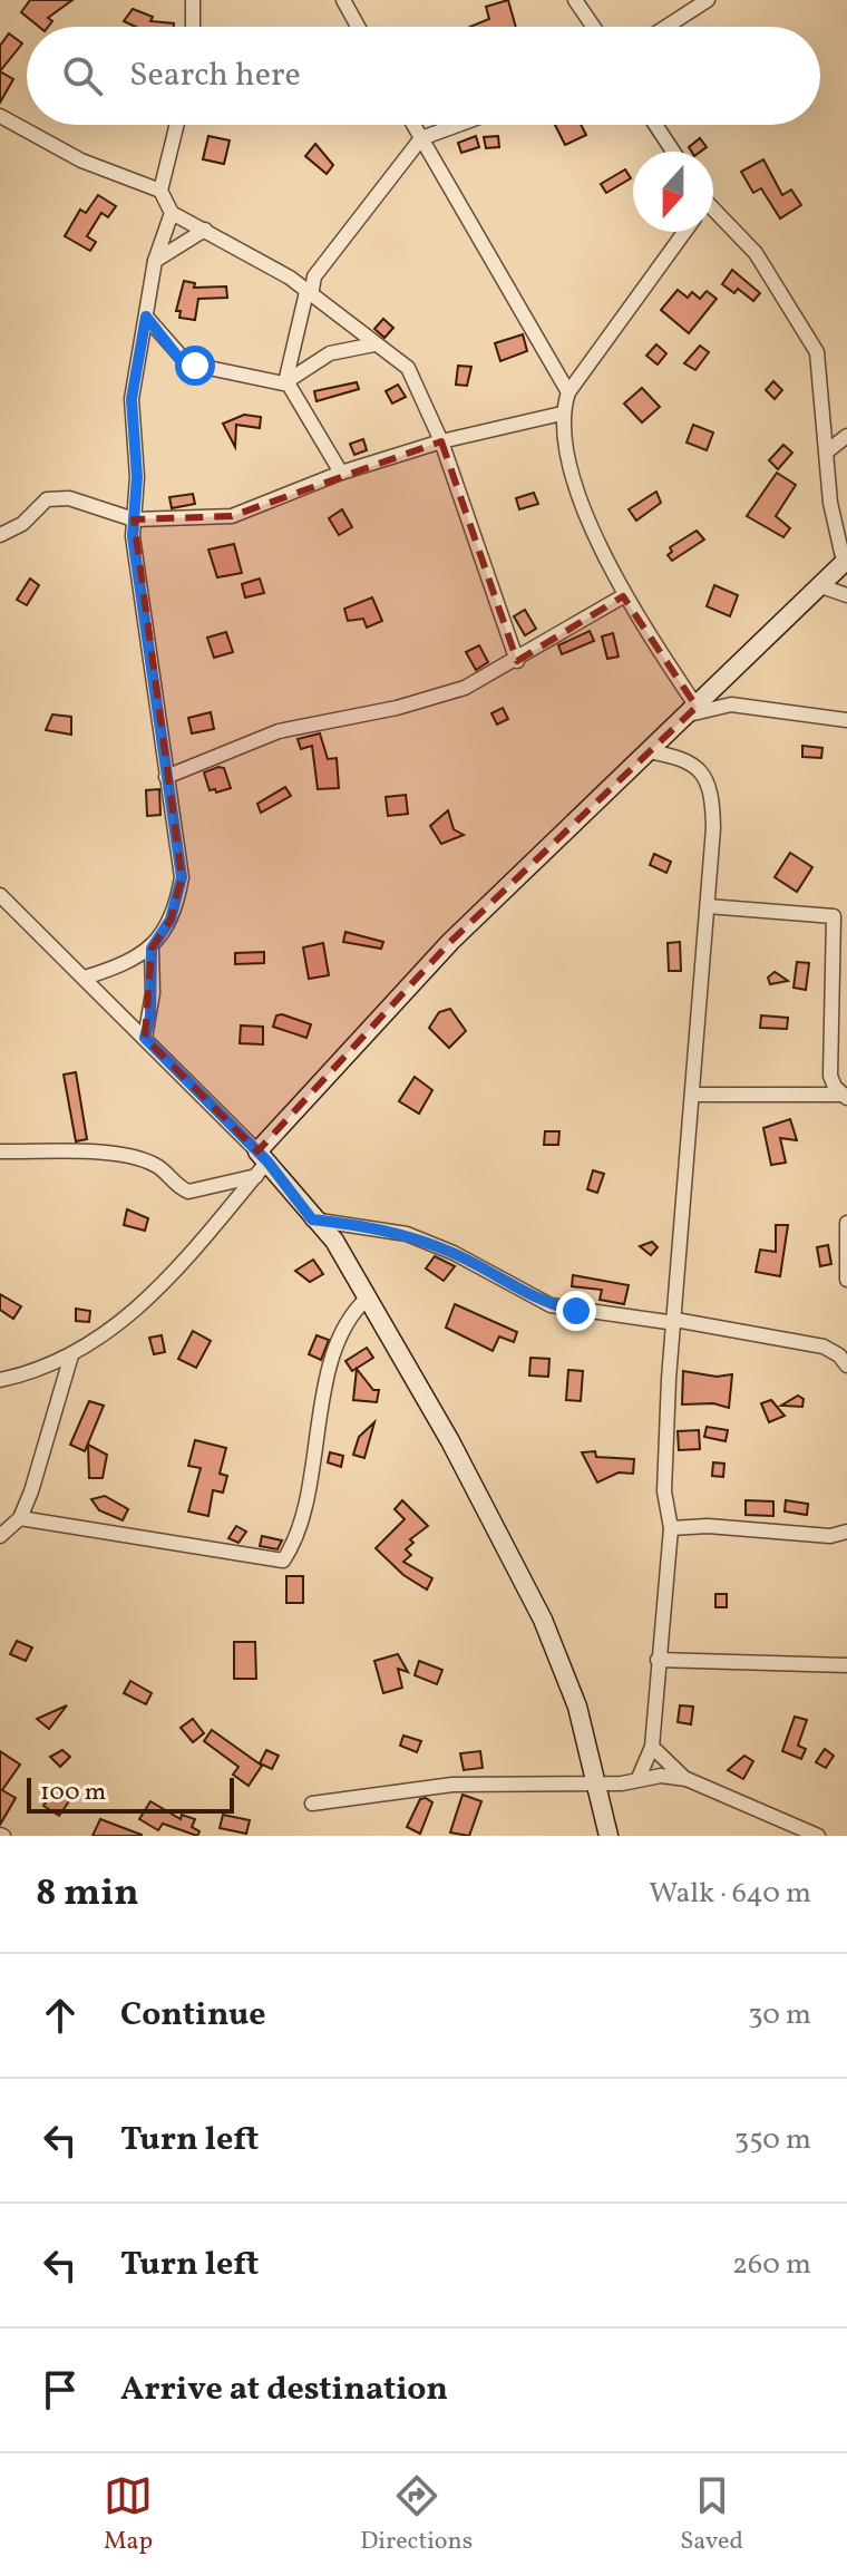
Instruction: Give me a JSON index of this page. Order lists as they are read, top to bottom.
{
  "scale_bar": "100 m",
  "north": "bottom",
  "page": {
    "search": "Search here",
    "scale": "100 m",
    "heading": ["8 min", "Walk · 640 m"],
    "list": [
      ["Continue", "30 m"],
      ["Turn left", "350 m"],
      ["Turn left", "260 m"],
      "Arrive at destination"
    ],
    "nav": ["Map", "Directions", "Saved"]
  }
}
